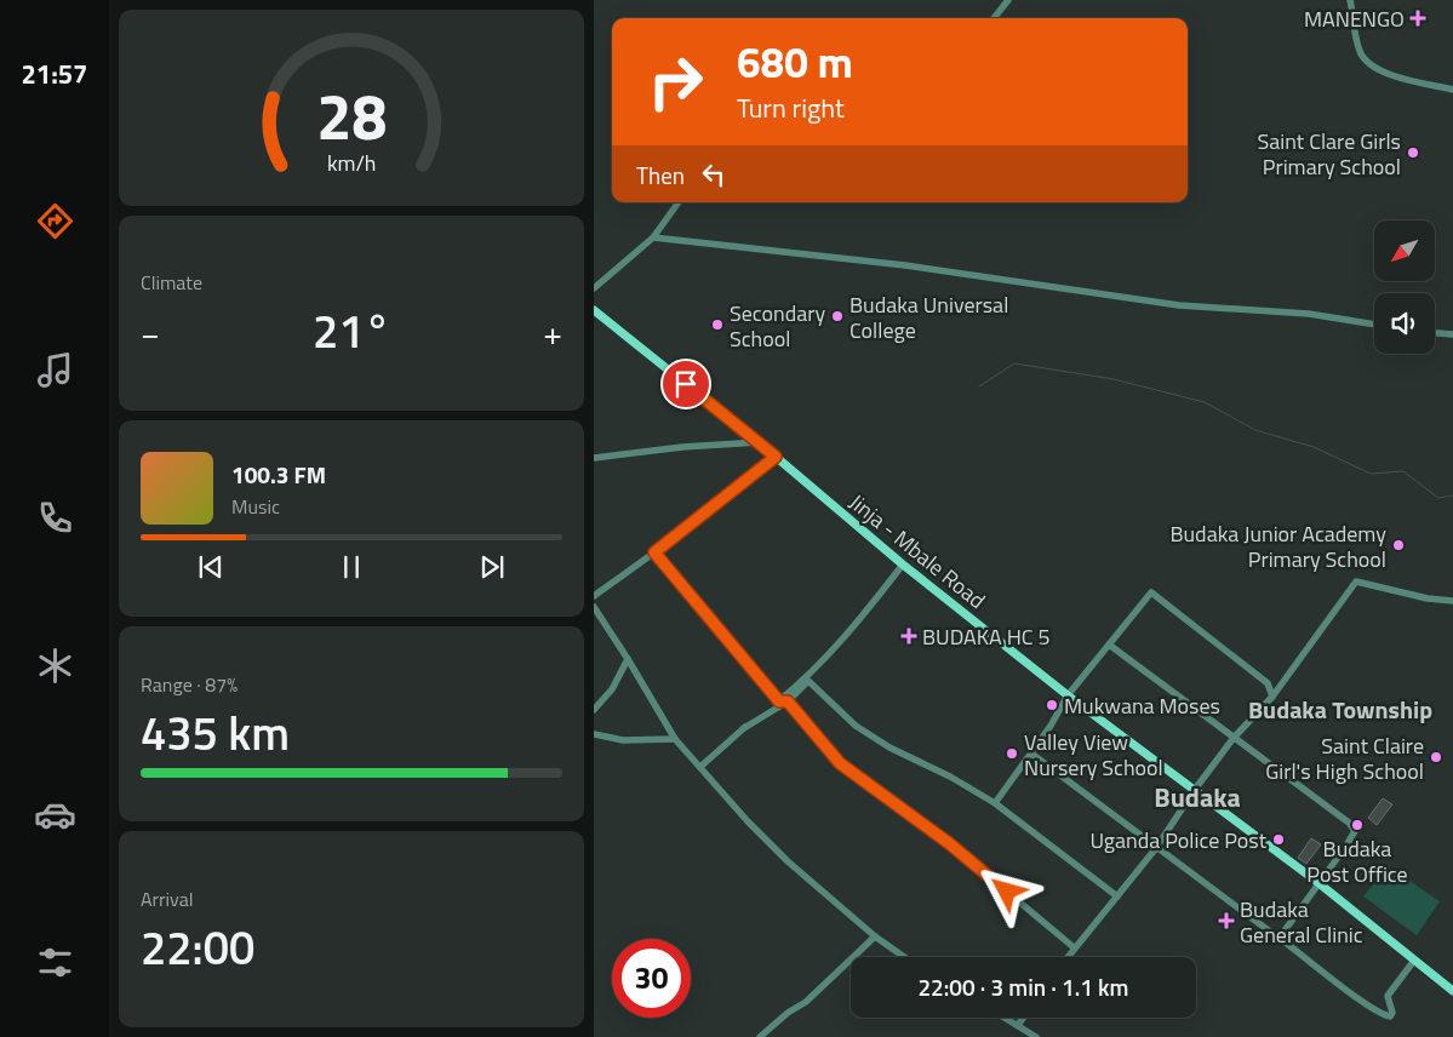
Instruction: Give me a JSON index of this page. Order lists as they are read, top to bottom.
{
  "streets": {
    "main road": ["Jinja - Mbale Road"]
  },
  "districts": ["Budaka Township", "Budaka"],
  "places": {
    "health": ["MANENGO", "BUDAKA HC 5", "Budaka General Clinic"],
    "other": [
      "Saint Clare Girls Primary School",
      "Budaka Universal College",
      "Secondary School",
      "Budaka Junior Academy Primary School",
      "Mukwana Moses",
      "Valley View Nursery School",
      "Saint Claire Girl's High School",
      "Budaka Post Office",
      "Uganda Police Post"
    ]
  },
  "north": "bottom left",
  "page": {
    "tabs": "21:57",
    "turn": ["680 m", "Turn right"],
    "then": "Then",
    "tile": [
      "Climate",
      ["Range · 87%", "435 km"],
      ["Arrival", "22:00"]
    ],
    "heat": ["−", "21°", "+"],
    "song": ["100.3 FM", "Music"],
    "limit": "30",
    "trip": "22:00 · 3 min · 1.1 km",
    "gauge": ["28", "km/h"]
  }
}
